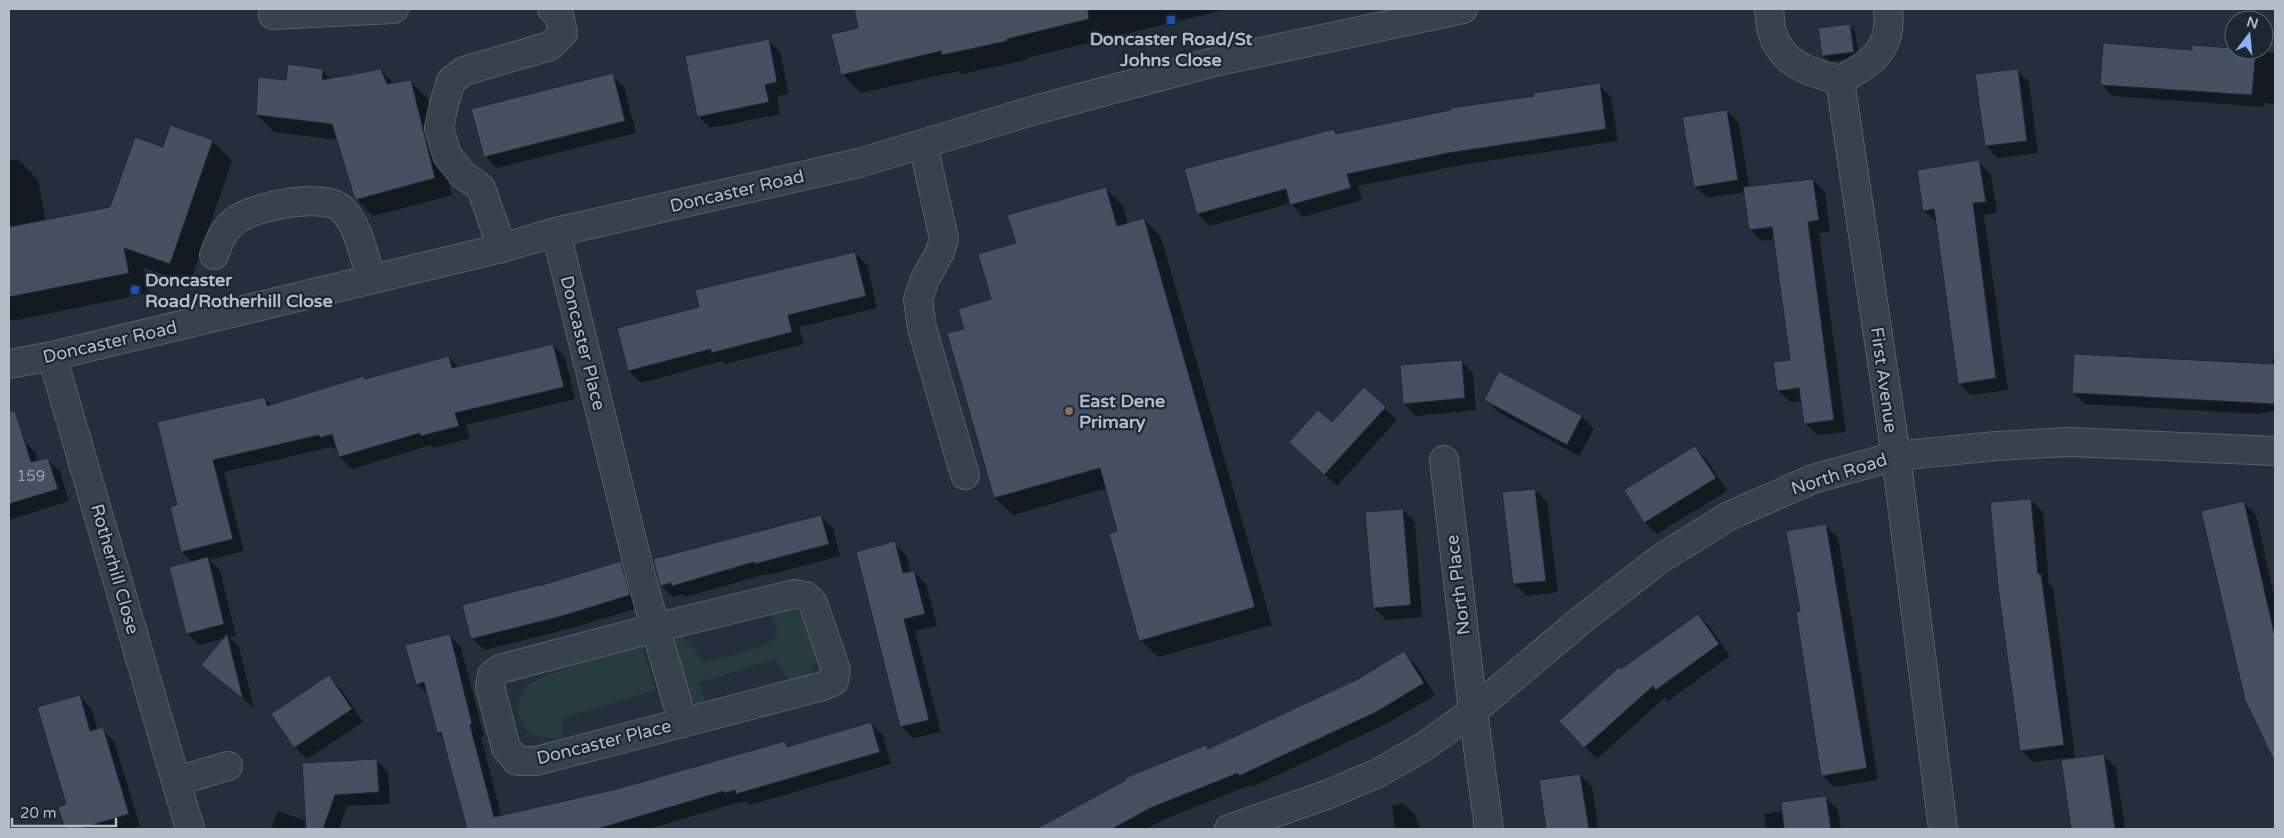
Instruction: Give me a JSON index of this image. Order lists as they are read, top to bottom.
{
  "streets": {
    "street": [
      "Doncaster Road",
      "Doncaster Place",
      "First Avenue",
      "North Road",
      "Rotherhill Close",
      "North Place"
    ]
  },
  "crossings": [
    ["Doncaster Road", "Doncaster Place"],
    ["Doncaster Road", "Rotherhill Close"],
    ["First Avenue", "North Road"],
    ["North Road", "North Place"]
  ],
  "places": {
    "transit": ["Doncaster Road/St Johns Close", "Doncaster Road/Rotherhill Close"],
    "other": ["East Dene Primary"]
  },
  "house_numbers": ["159"],
  "scale_bar": "20 m",
  "north": "top"
}
